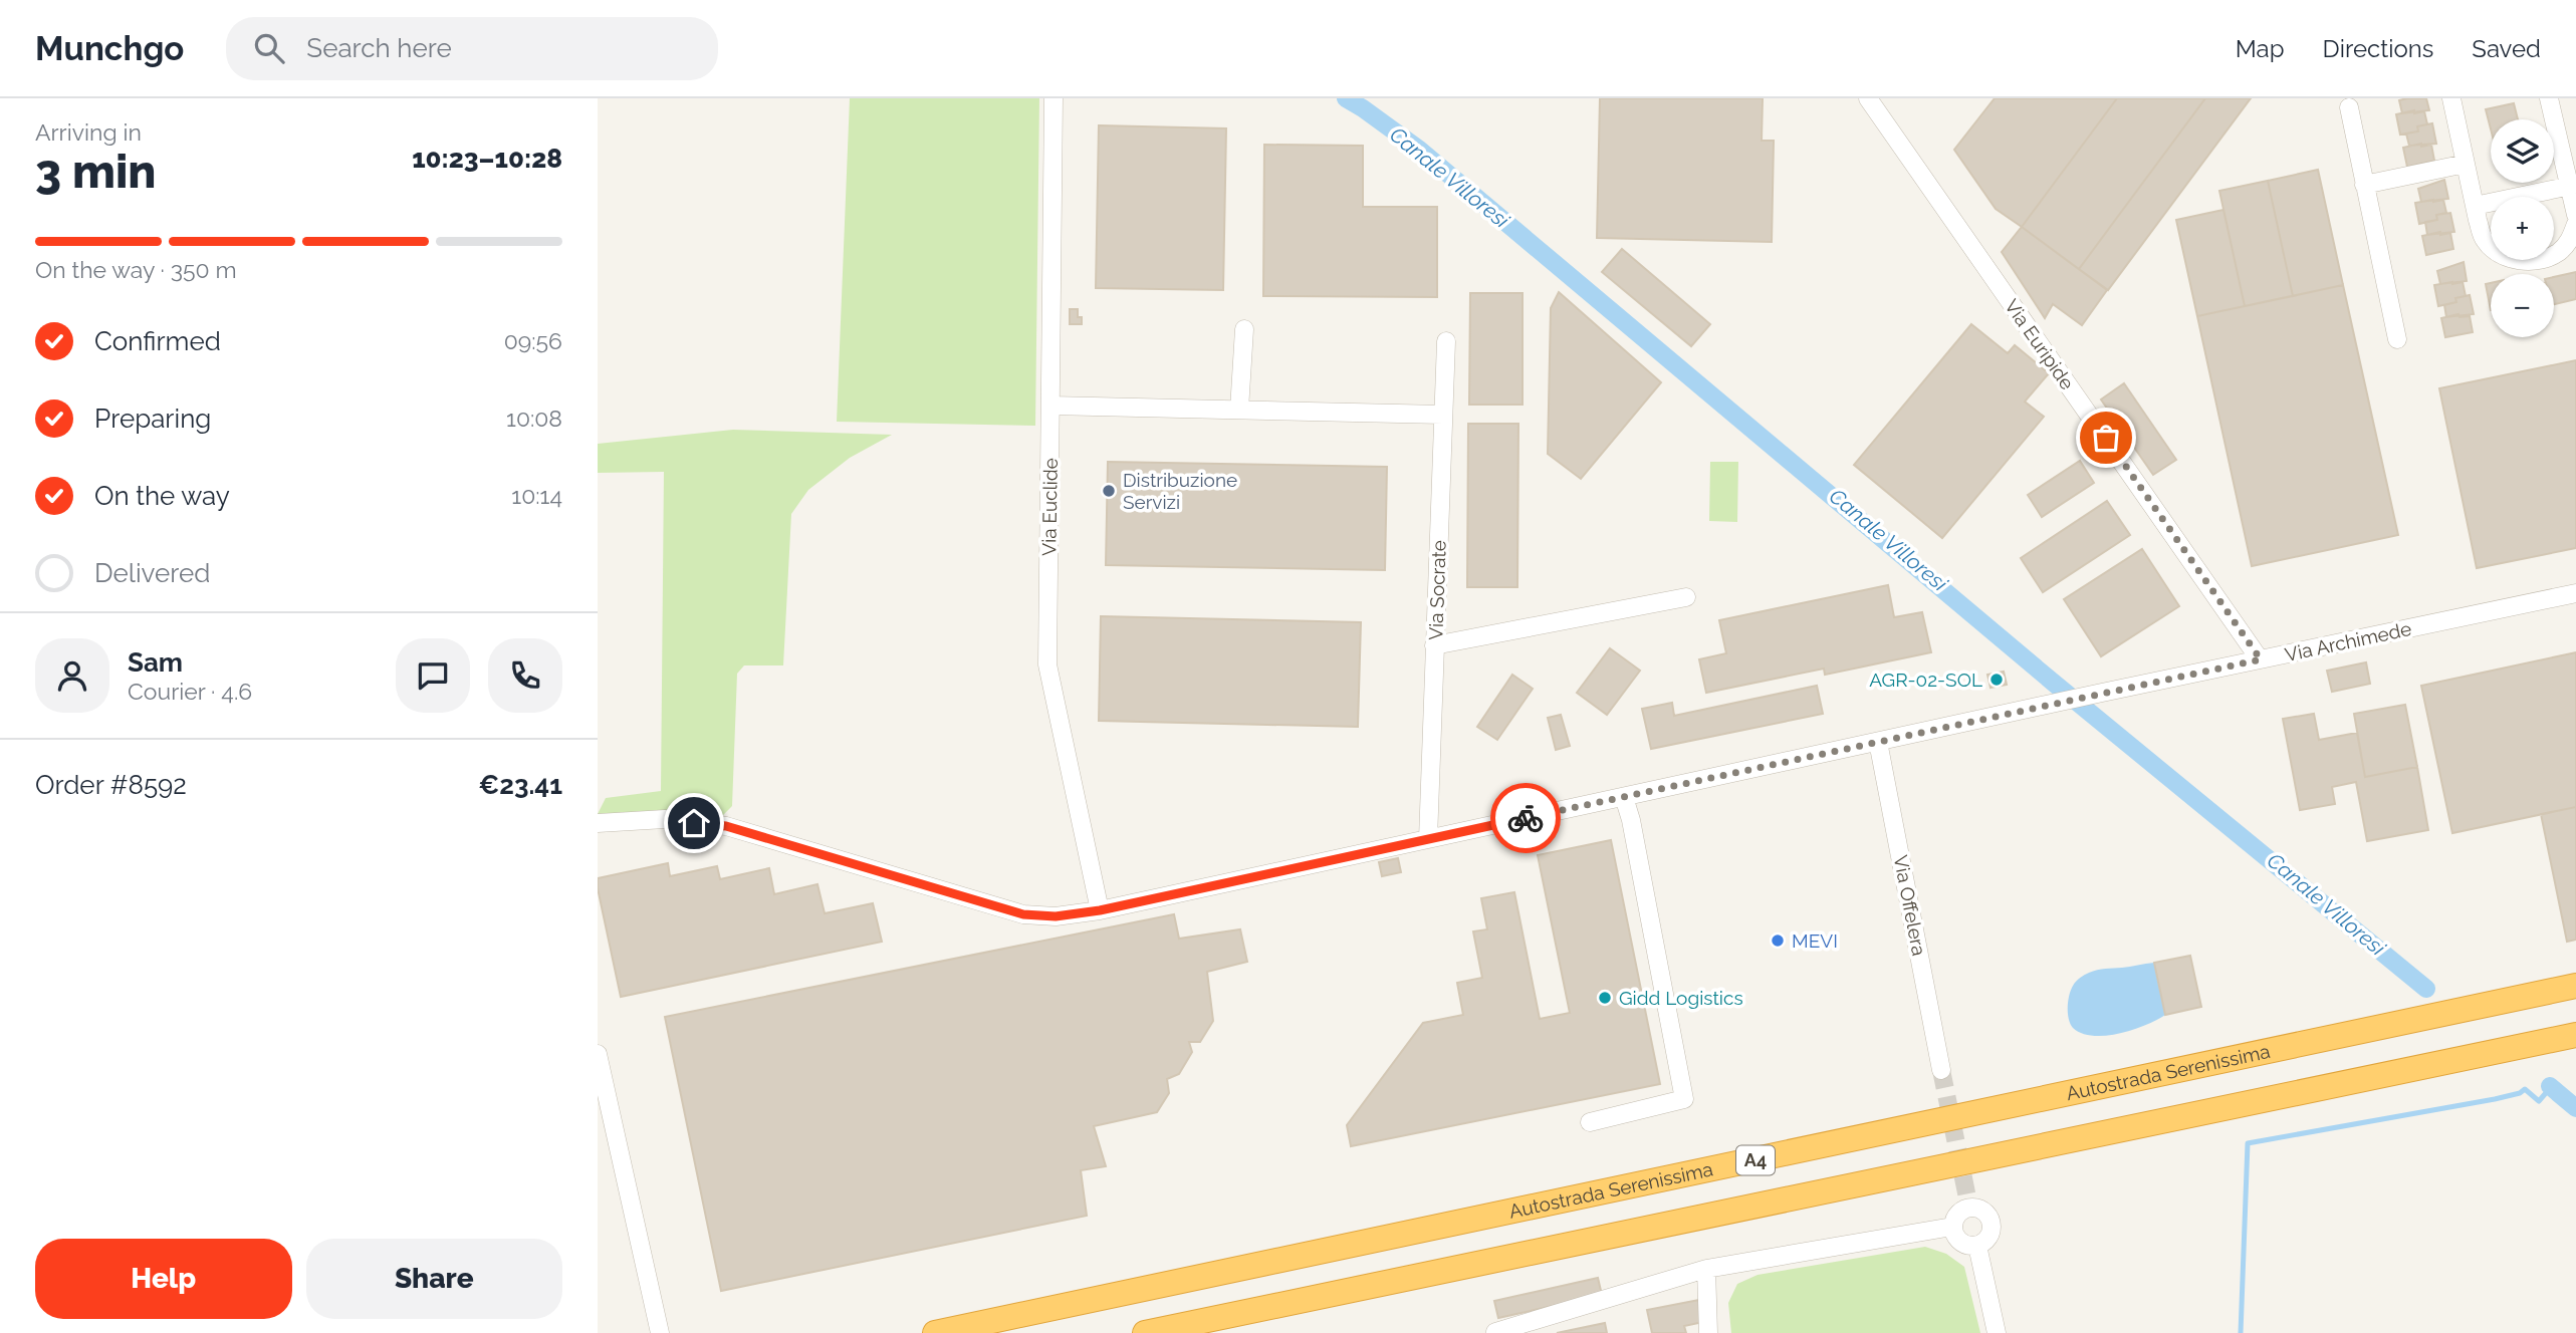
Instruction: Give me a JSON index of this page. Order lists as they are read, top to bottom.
{
  "streets": {
    "highway": ["Autostrada Serenissima", "A4"],
    "street": [
      "Via Euripide",
      "Via Euclide",
      "Via Socrate",
      "Via Archimede",
      "Via Offelera"
    ]
  },
  "crossings": [
    ["Via Euripide", "Via Archimede"],
    ["Via Euclide", "Via Archimede"],
    ["Via Socrate", "Via Archimede"],
    ["Via Archimede", "Via Offelera"]
  ],
  "water": ["Canale Villoresi"],
  "places": [
    "Distribuzione Servizi",
    "AGR-02-SOL",
    "MEVI",
    "Gidd Logistics"
  ],
  "page": {
    "header": "Munchgo",
    "search": "Search here",
    "nav": ["Map", "Directions", "Saved"],
    "heading": ["3 min", "Arriving in", "10:23–10:28"],
    "panel": [
      "Sam",
      "Courier · 4.6",
      "Order #8592",
      "€23.41"
    ],
    "map_buttons": ["+", "−"],
    "bar": "On the way · 350 m",
    "list": [
      ["Confirmed", "09:56"],
      ["Preparing", "10:08"],
      ["On the way", "10:14"],
      "Delivered"
    ],
    "buttons": ["Help", "Share"]
  }
}
